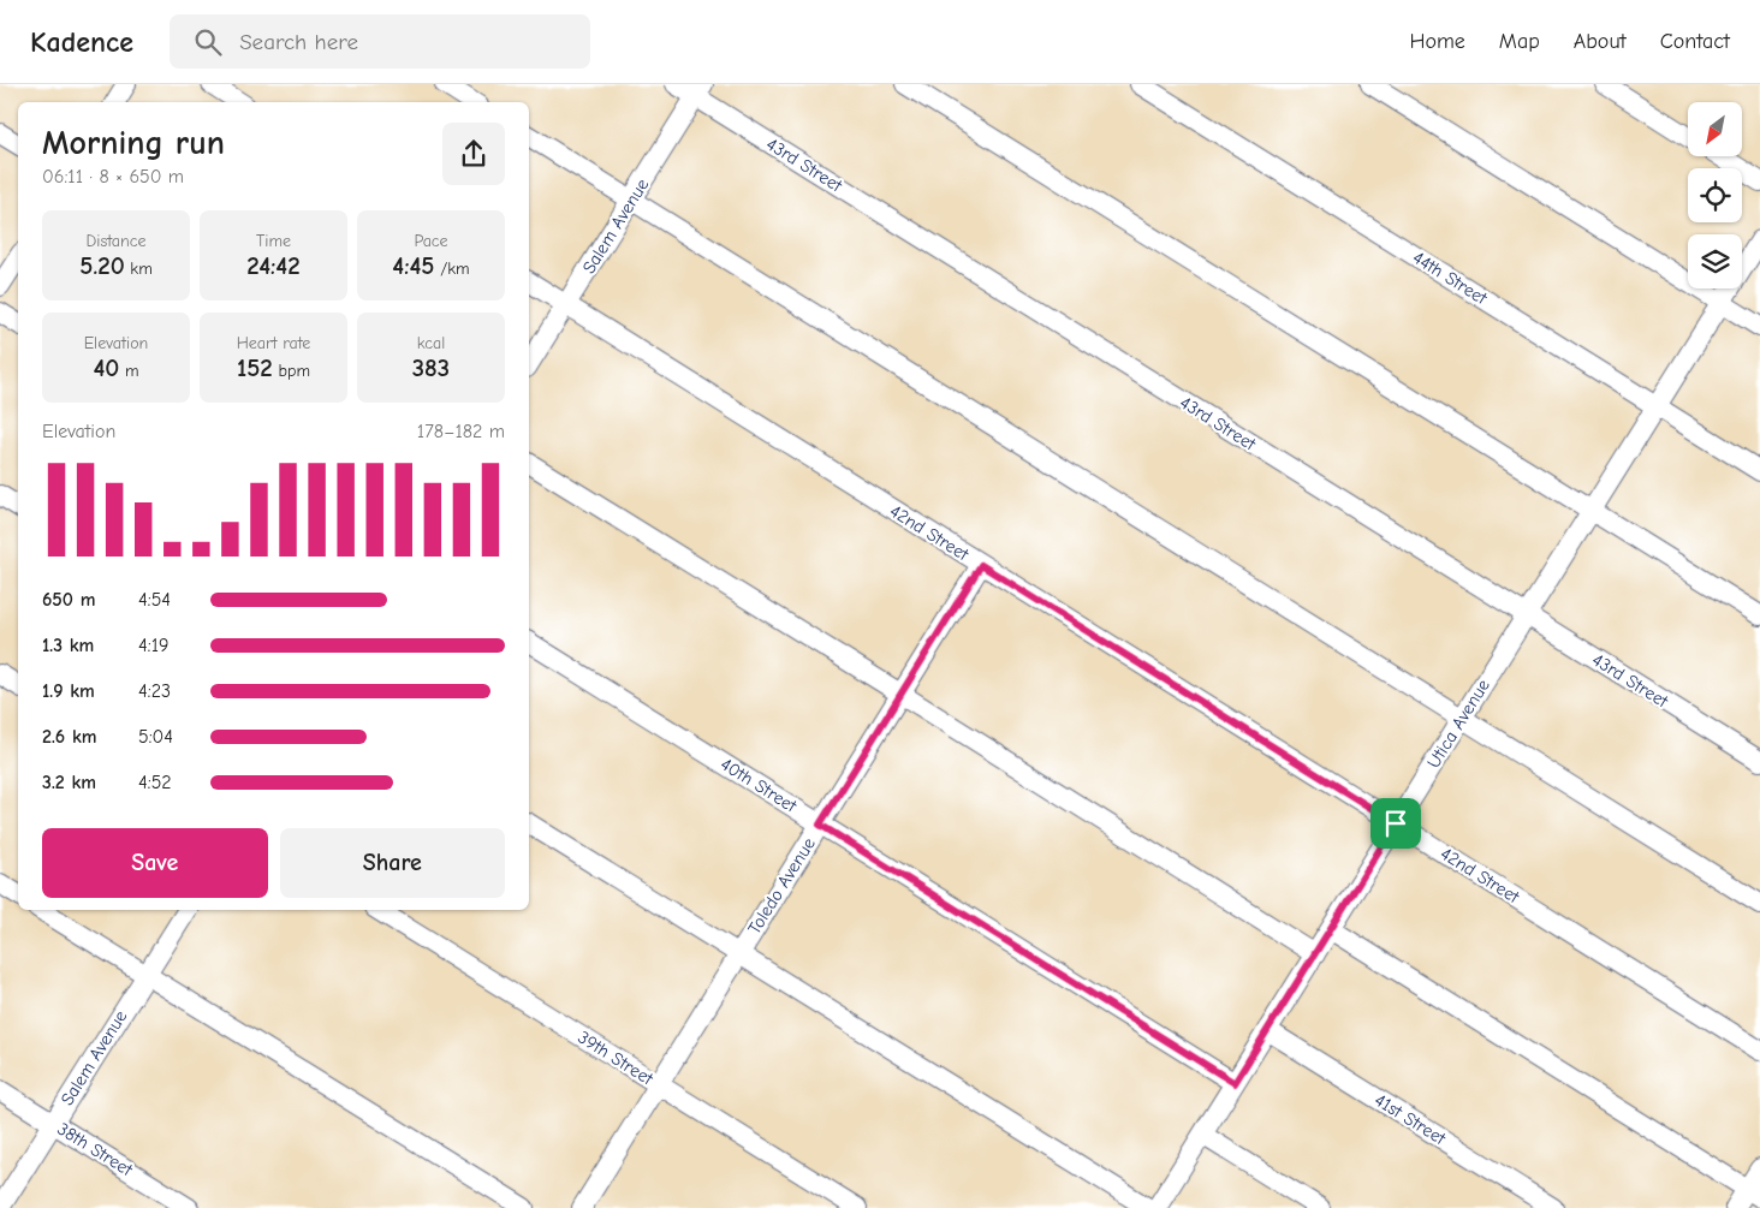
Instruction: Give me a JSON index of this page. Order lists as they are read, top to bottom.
{
  "streets": {
    "street": [
      "43rd Street",
      "Salem Avenue",
      "44th Street",
      "42nd Street",
      "Utica Avenue",
      "40th Street",
      "Toledo Avenue",
      "39th Street",
      "41st Street",
      "38th Street"
    ]
  },
  "crossings": [
    ["43rd Street", "Salem Avenue"],
    ["43rd Street", "Utica Avenue"],
    ["Salem Avenue", "42nd Street"],
    ["Salem Avenue", "38th Street"],
    ["44th Street", "Utica Avenue"],
    ["42nd Street", "Utica Avenue"],
    ["42nd Street", "Toledo Avenue"],
    ["Utica Avenue", "40th Street"],
    ["Utica Avenue", "41st Street"],
    ["40th Street", "Toledo Avenue"],
    ["Toledo Avenue", "39th Street"]
  ],
  "north": "bottom left",
  "page": {
    "header": "Kadence",
    "search": "Search here",
    "nav": [
      "Home",
      "Map",
      "About",
      "Contact"
    ],
    "heading": ["Morning run", "06:11 · 8 × 650 m"],
    "stats": [
      ["Distance", "5.20 km"],
      ["Time", "24:42"],
      ["Pace", "4:45 /km"],
      ["Elevation", "40 m"],
      ["Heart rate", "152 bpm"],
      ["kcal", "383"]
    ],
    "chart": ["Elevation", "178–182 m"],
    "list": [
      {
        "name": "650 m",
        "note": "4:54"
      },
      {
        "name": "1.3 km",
        "note": "4:19"
      },
      {
        "name": "1.9 km",
        "note": "4:23"
      },
      {
        "name": "2.6 km",
        "note": "5:04"
      },
      {
        "name": "3.2 km",
        "note": "4:52"
      }
    ],
    "buttons": ["Save", "Share"]
  }
}
